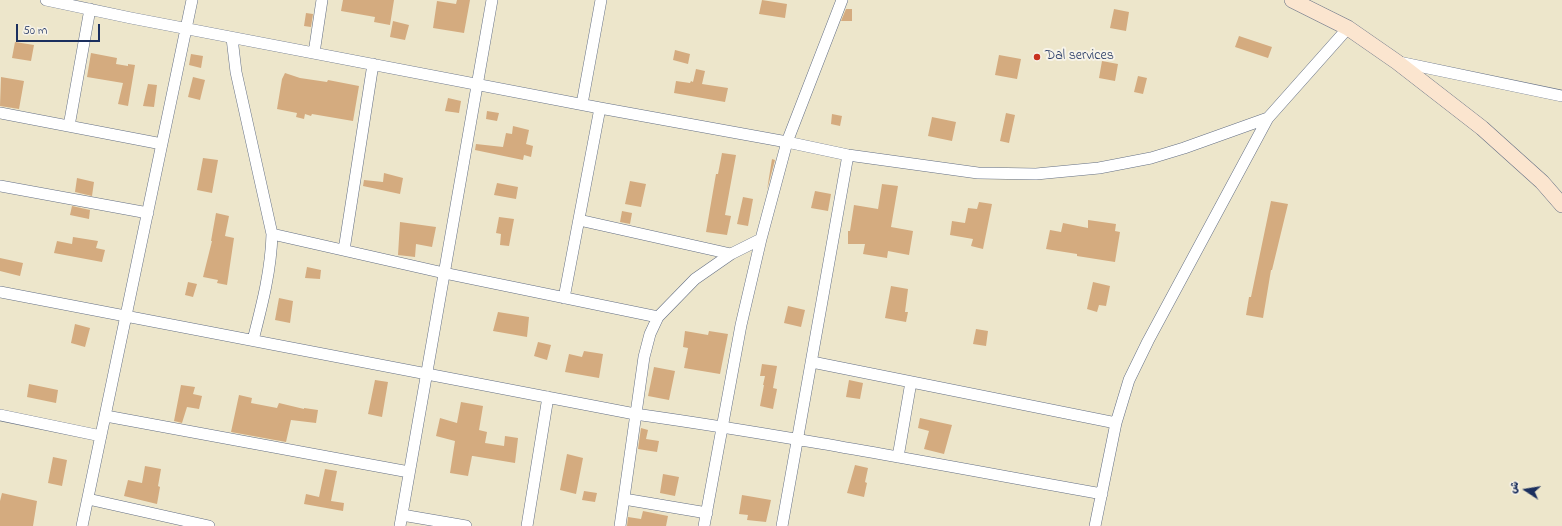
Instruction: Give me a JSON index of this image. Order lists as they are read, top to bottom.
{
  "places": ["Dal services"],
  "scale_bar": "50 m",
  "north": "left"
}
